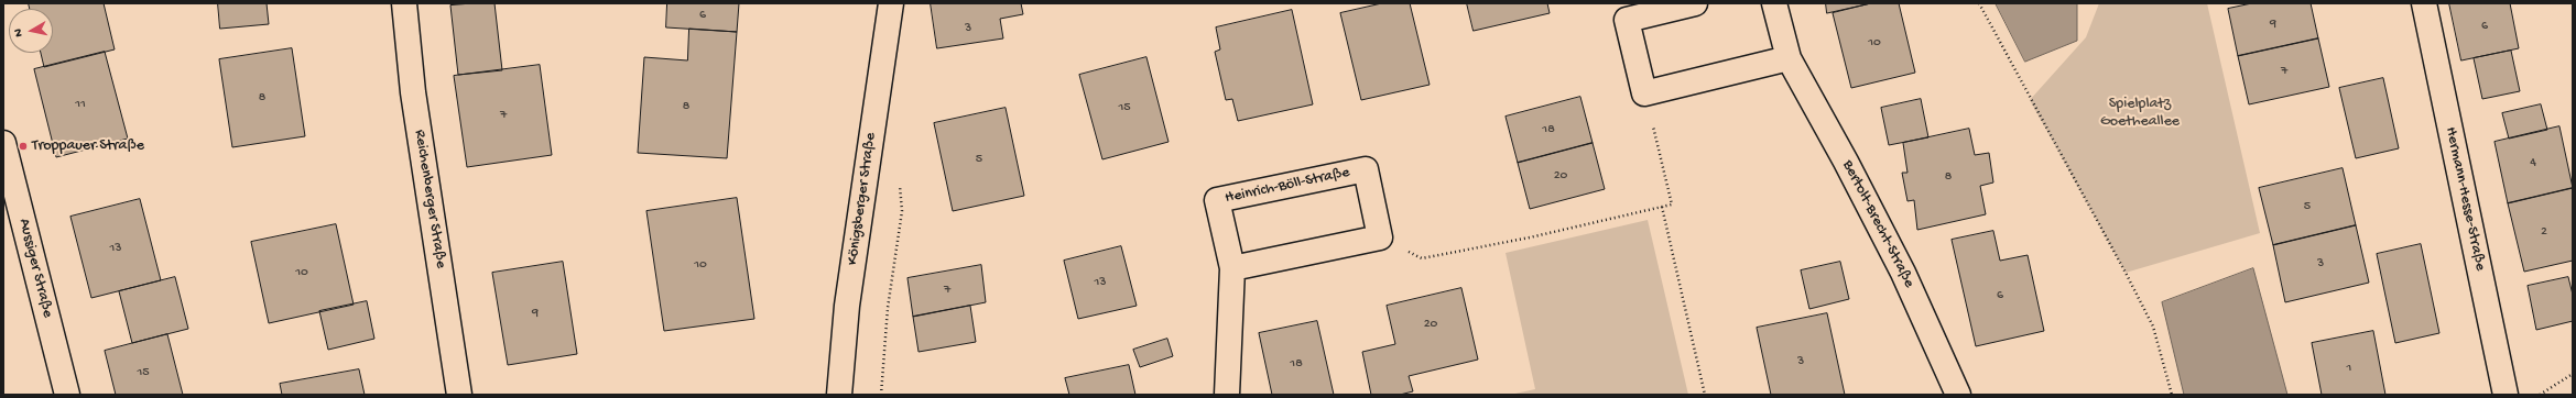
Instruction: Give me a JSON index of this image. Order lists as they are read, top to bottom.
{
  "streets": {
    "street": [
      "Heinrich-Böll-Straße",
      "Reichenberger Straße",
      "Königsberger Straße",
      "Hermann-Hesse-Straße",
      "Bertolt-Brecht-Straße",
      "Aussiger Straße"
    ]
  },
  "parks": ["Spielplatz Goetheallee"],
  "places": ["Troppauer Straße"],
  "house_numbers": [
    "6",
    "9",
    "6",
    "3",
    "10",
    "7",
    "8",
    "11",
    "8",
    "15",
    "7",
    "18",
    "5",
    "4",
    "20",
    "8",
    "5",
    "2",
    "13",
    "3",
    "10",
    "10",
    "13",
    "7",
    "6",
    "9",
    "20",
    "3",
    "18",
    "1",
    "15"
  ],
  "north": "left"
}
